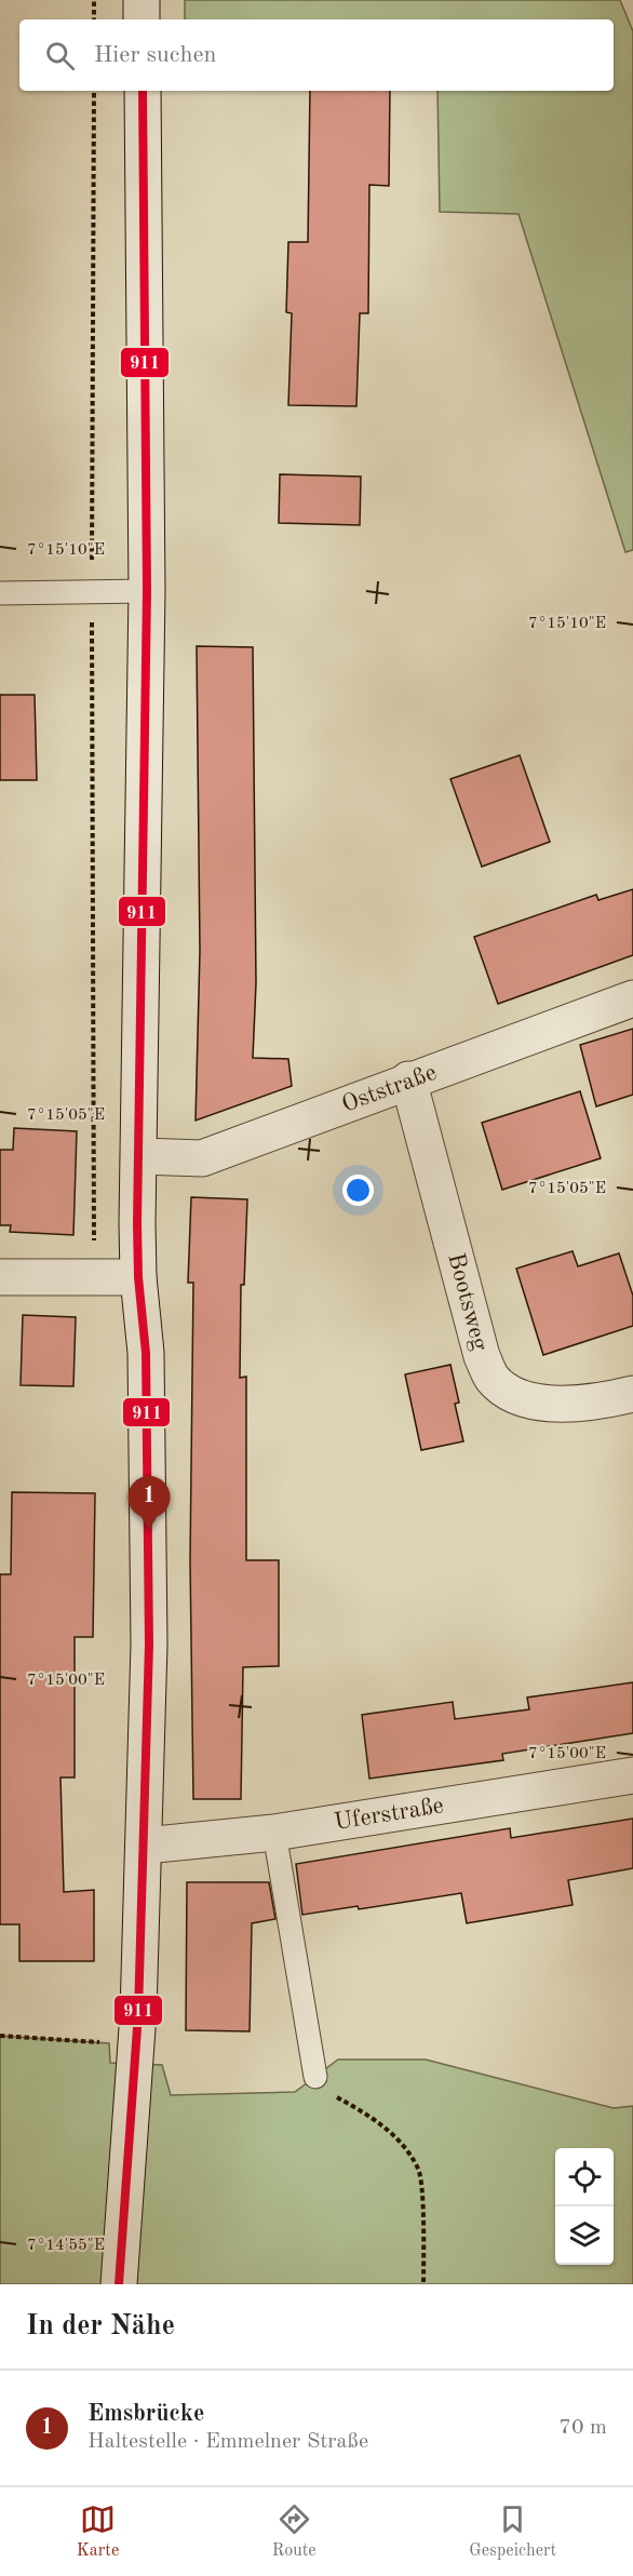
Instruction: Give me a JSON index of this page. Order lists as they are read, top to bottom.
{
  "streets": {
    "street": ["Oststraße", "Bootsweg", "Uferstraße"]
  },
  "crossings": [
    ["Oststraße", "Bootsweg"]
  ],
  "lines": ["transit line 911"],
  "page": {
    "search": "Hier suchen",
    "pins": "1",
    "heading": "In der Nähe",
    "list": [
      {
        "mark": "1",
        "name": "Emsbrücke",
        "note": "Haltestelle · Emmelner Straße",
        "value": "70 m"
      }
    ],
    "nav": ["Karte", "Route", "Gespeichert"]
  },
  "coordinates": [
    "7°15'10\"E",
    "7°15'05\"E",
    "7°15'00\"E",
    "7°14'55\"E"
  ]
}
